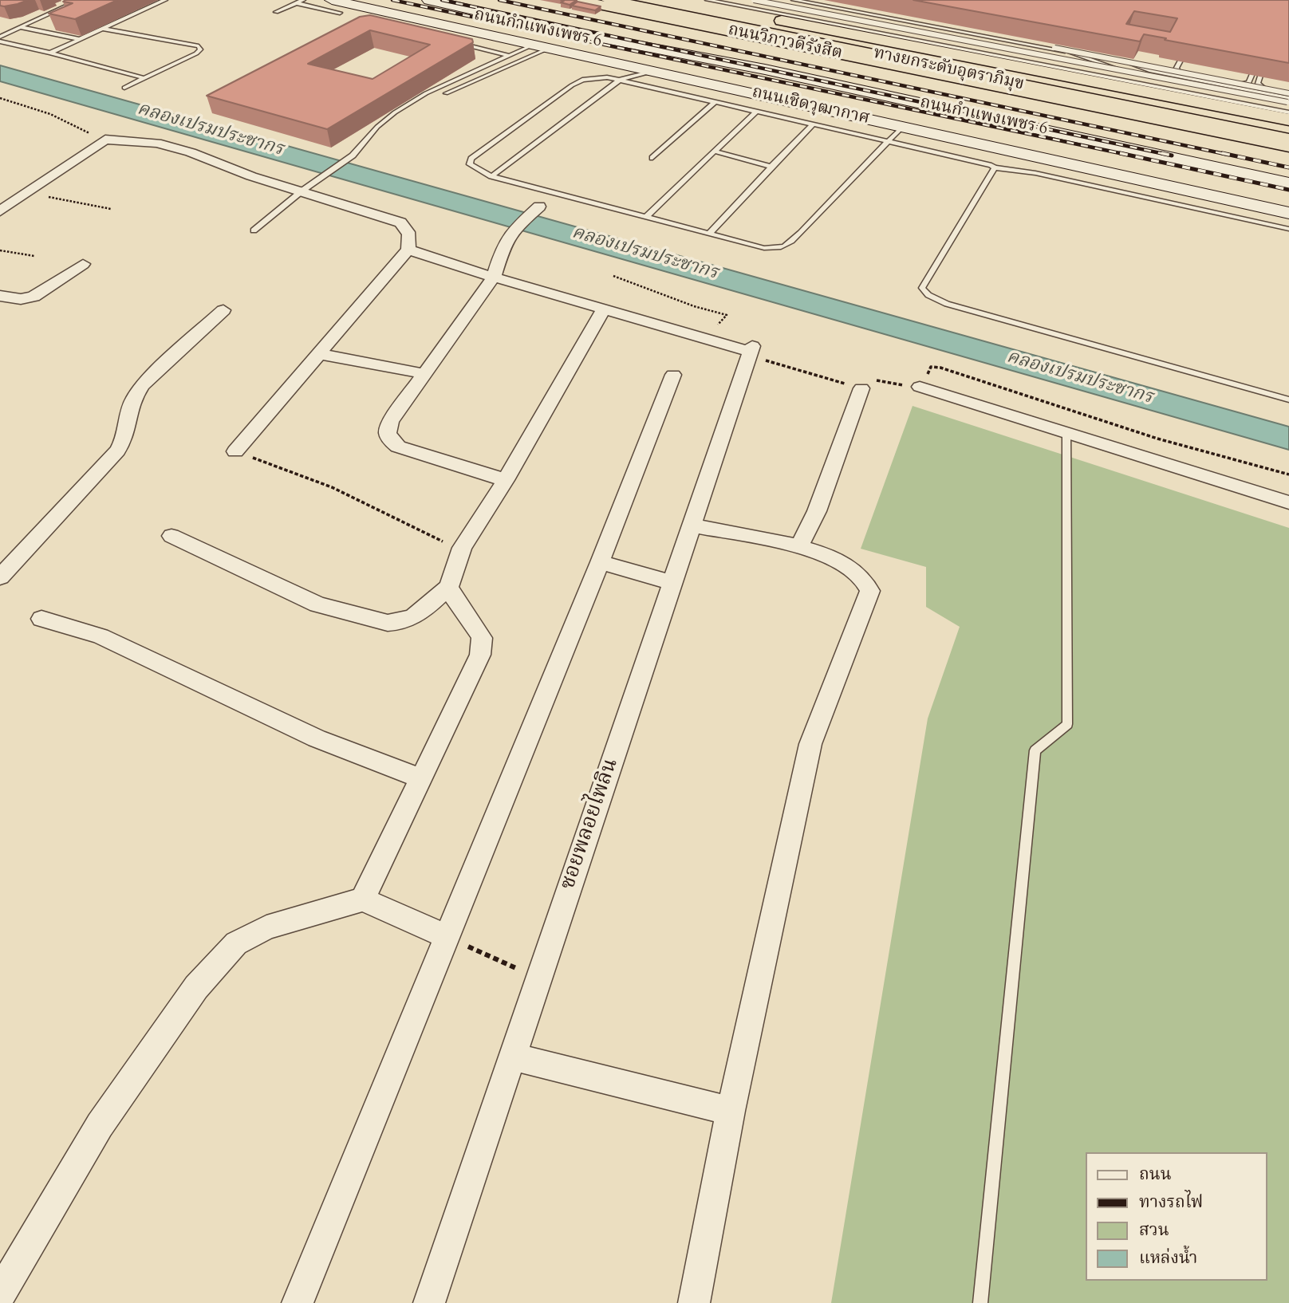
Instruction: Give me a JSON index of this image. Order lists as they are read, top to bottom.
{
  "streets": {
    "highway": ["ถนนวิภาวดีรังสิต", "ทางยกระดับอุตราภิมุข"],
    "main road": ["ถนนกำแพงเพชร 6", "ถนนเชิดวุฒากาศ"],
    "street": ["ซอยพลอยไพลิน"]
  },
  "water": ["คลองเปรมประชากร"],
  "legend": [
    "ถนน",
    "ทางรถไฟ",
    "สวน",
    "แหล่งน้ำ"
  ]
}
